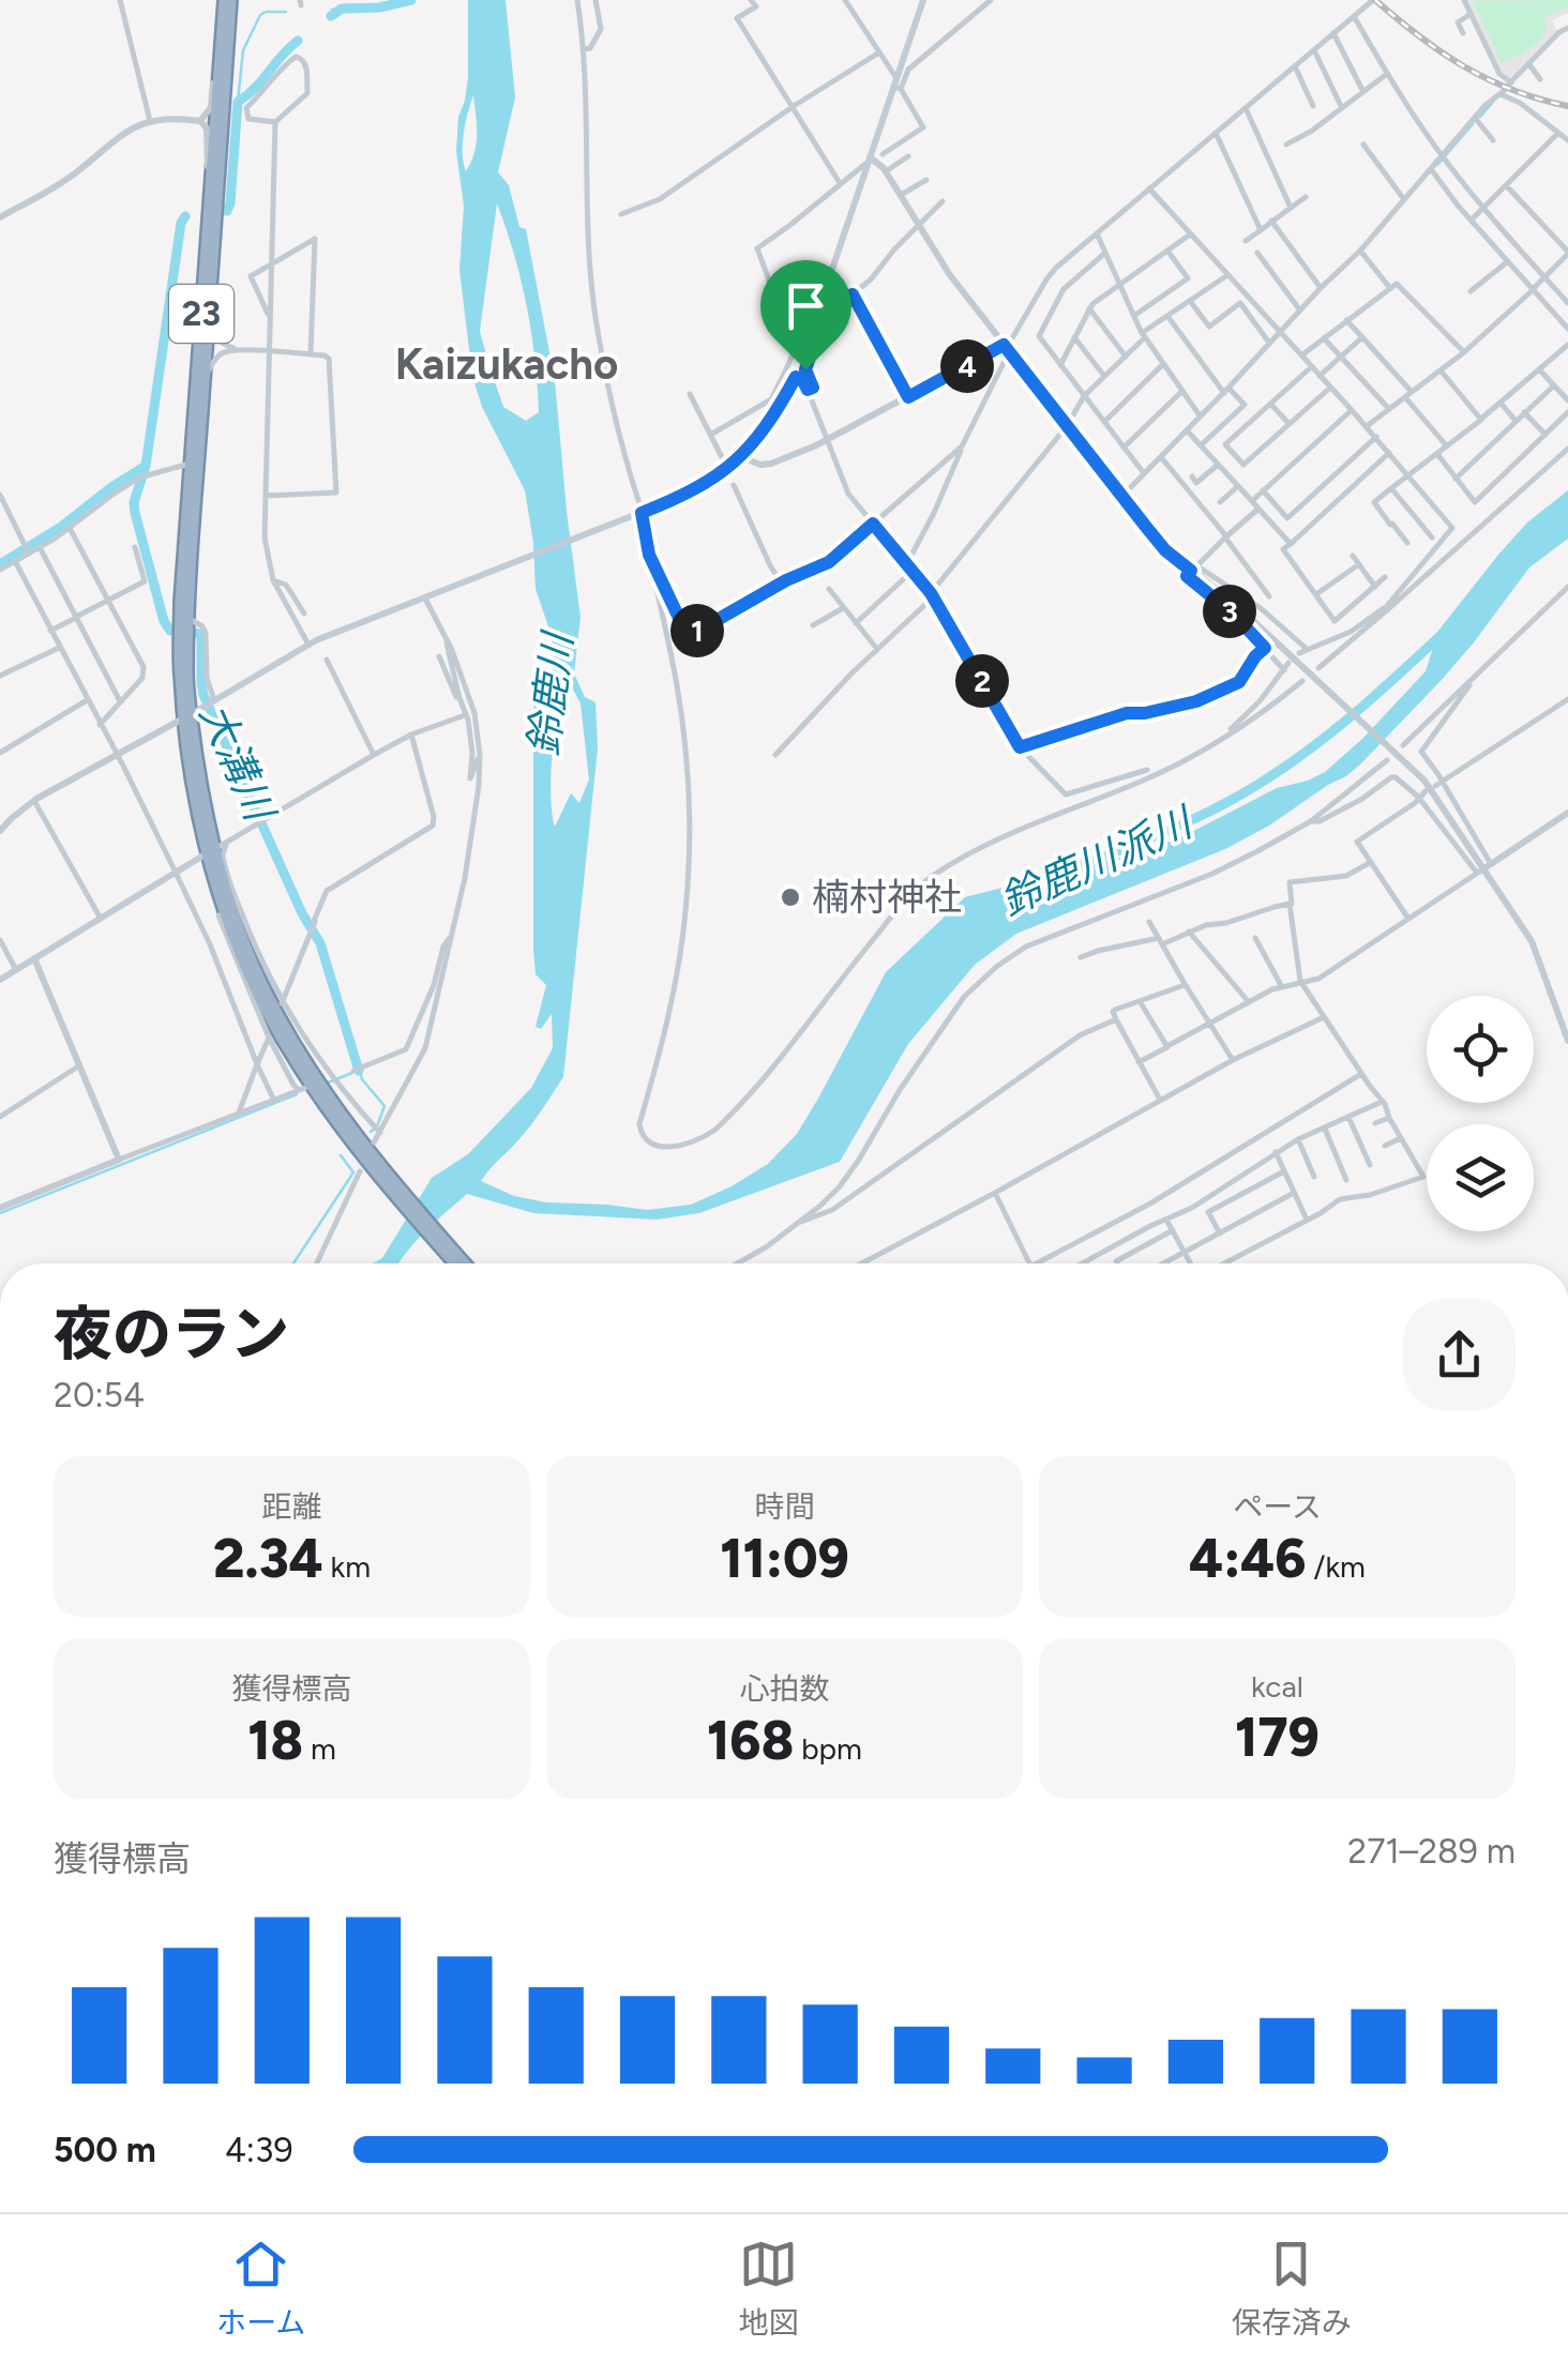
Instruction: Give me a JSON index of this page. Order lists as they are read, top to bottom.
{
  "streets": {
    "highway": ["23"]
  },
  "districts": ["Kaizukacho"],
  "water": ["鈴鹿川", "大溝川", "鈴鹿川派川"],
  "places": ["楠村神社"],
  "page": {
    "pins": [
      "4",
      "3",
      "1",
      "2"
    ],
    "heading": ["夜のラン", "20:54"],
    "stats": [
      ["距離", "2.34 km"],
      ["時間", "11:09"],
      ["ペース", "4:46 /km"],
      ["獲得標高", "18 m"],
      ["心拍数", "168 bpm"],
      ["kcal", "179"]
    ],
    "chart": ["獲得標高", "271–289 m"],
    "list": [
      {
        "name": "500 m",
        "note": "4:39"
      }
    ],
    "tabs": ["ホーム", "地図", "保存済み"]
  }
}
